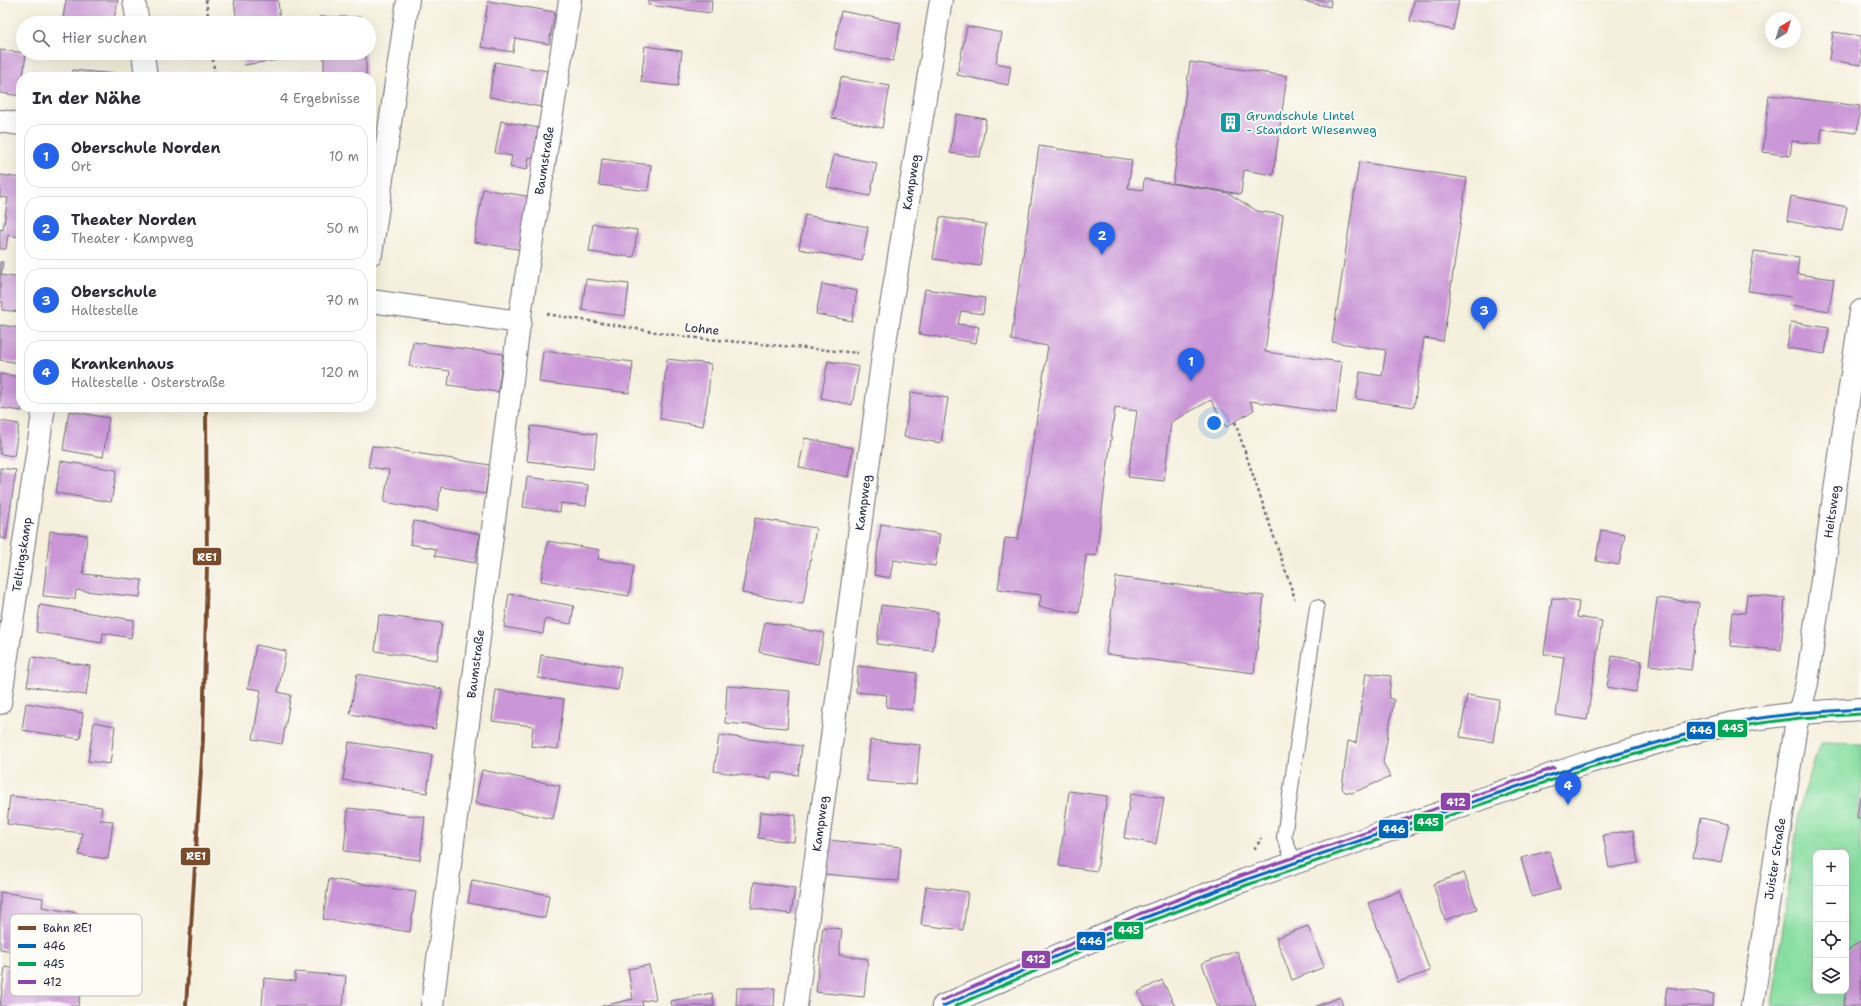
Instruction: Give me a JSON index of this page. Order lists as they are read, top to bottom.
{
  "streets": {
    "street": [
      "Baumstraße",
      "Kampweg",
      "Heitsweg",
      "Teltingskamp",
      "Juister Straße"
    ],
    "path": ["Lohne"]
  },
  "crossings": [
    ["Baumstraße", "Lohne"],
    ["Kampweg", "Lohne"],
    ["Heitsweg", "Juister Straße"]
  ],
  "places": {
    "building": ["Grundschule Lintel - Standort Wiesenweg"]
  },
  "lines": [
    "rail line RE1",
    "transit line 446",
    "transit line 445",
    "transit line 412"
  ],
  "legend": [
    "Bahn RE1",
    "446",
    "445",
    "412"
  ],
  "north": "top right",
  "page": {
    "search": "Hier suchen",
    "heading": ["In der Nähe", "4 Ergebnisse"],
    "list": [
      {
        "mark": "1",
        "name": "Oberschule Norden",
        "note": "Ort",
        "value": "10 m"
      },
      {
        "mark": "2",
        "name": "Theater Norden",
        "note": "Theater · Kampweg",
        "value": "50 m"
      },
      {
        "mark": "3",
        "name": "Oberschule",
        "note": "Haltestelle",
        "value": "70 m"
      },
      {
        "mark": "4",
        "name": "Krankenhaus",
        "note": "Haltestelle · Osterstraße",
        "value": "120 m"
      }
    ],
    "pins": [
      "2",
      "3",
      "1",
      "4"
    ],
    "map_buttons": ["+", "−"]
  }
}
